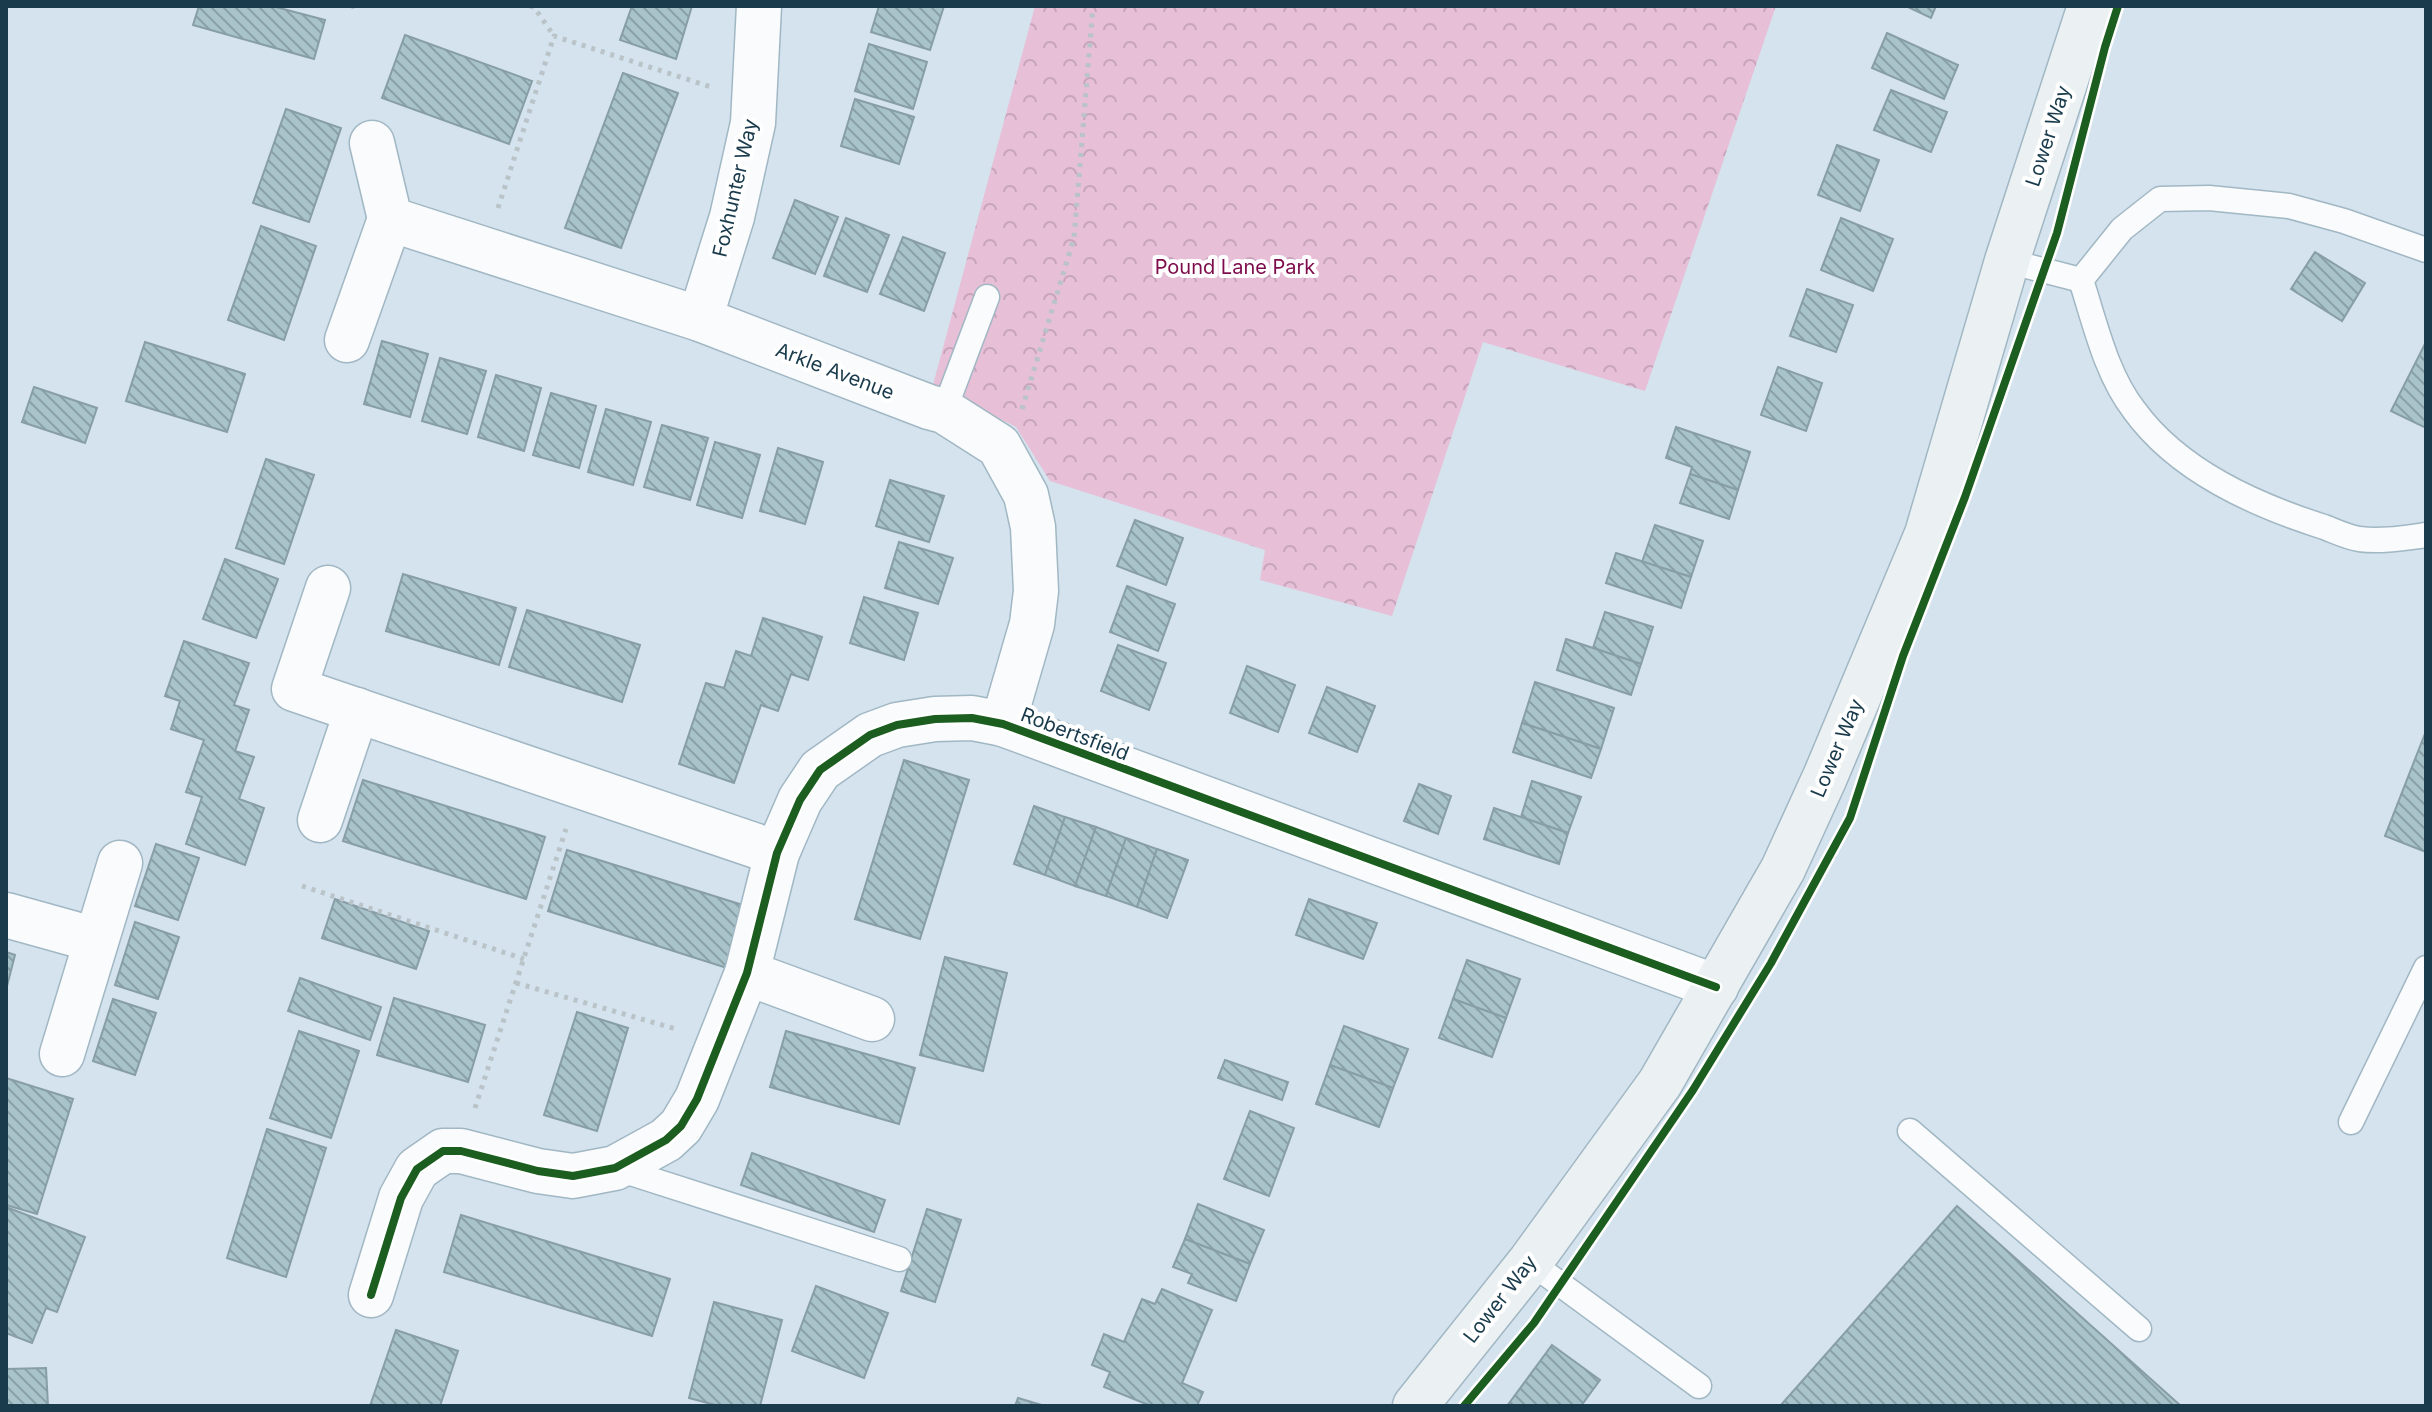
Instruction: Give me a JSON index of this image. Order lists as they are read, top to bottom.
{
  "streets": {
    "street": [
      "Lower Way",
      "Foxhunter Way",
      "Arkle Avenue",
      "Robertsfield"
    ]
  },
  "crossings": [
    ["Lower Way", "Robertsfield"],
    ["Foxhunter Way", "Arkle Avenue"],
    ["Arkle Avenue", "Robertsfield"]
  ],
  "parks": ["Pound Lane Park"]
}
